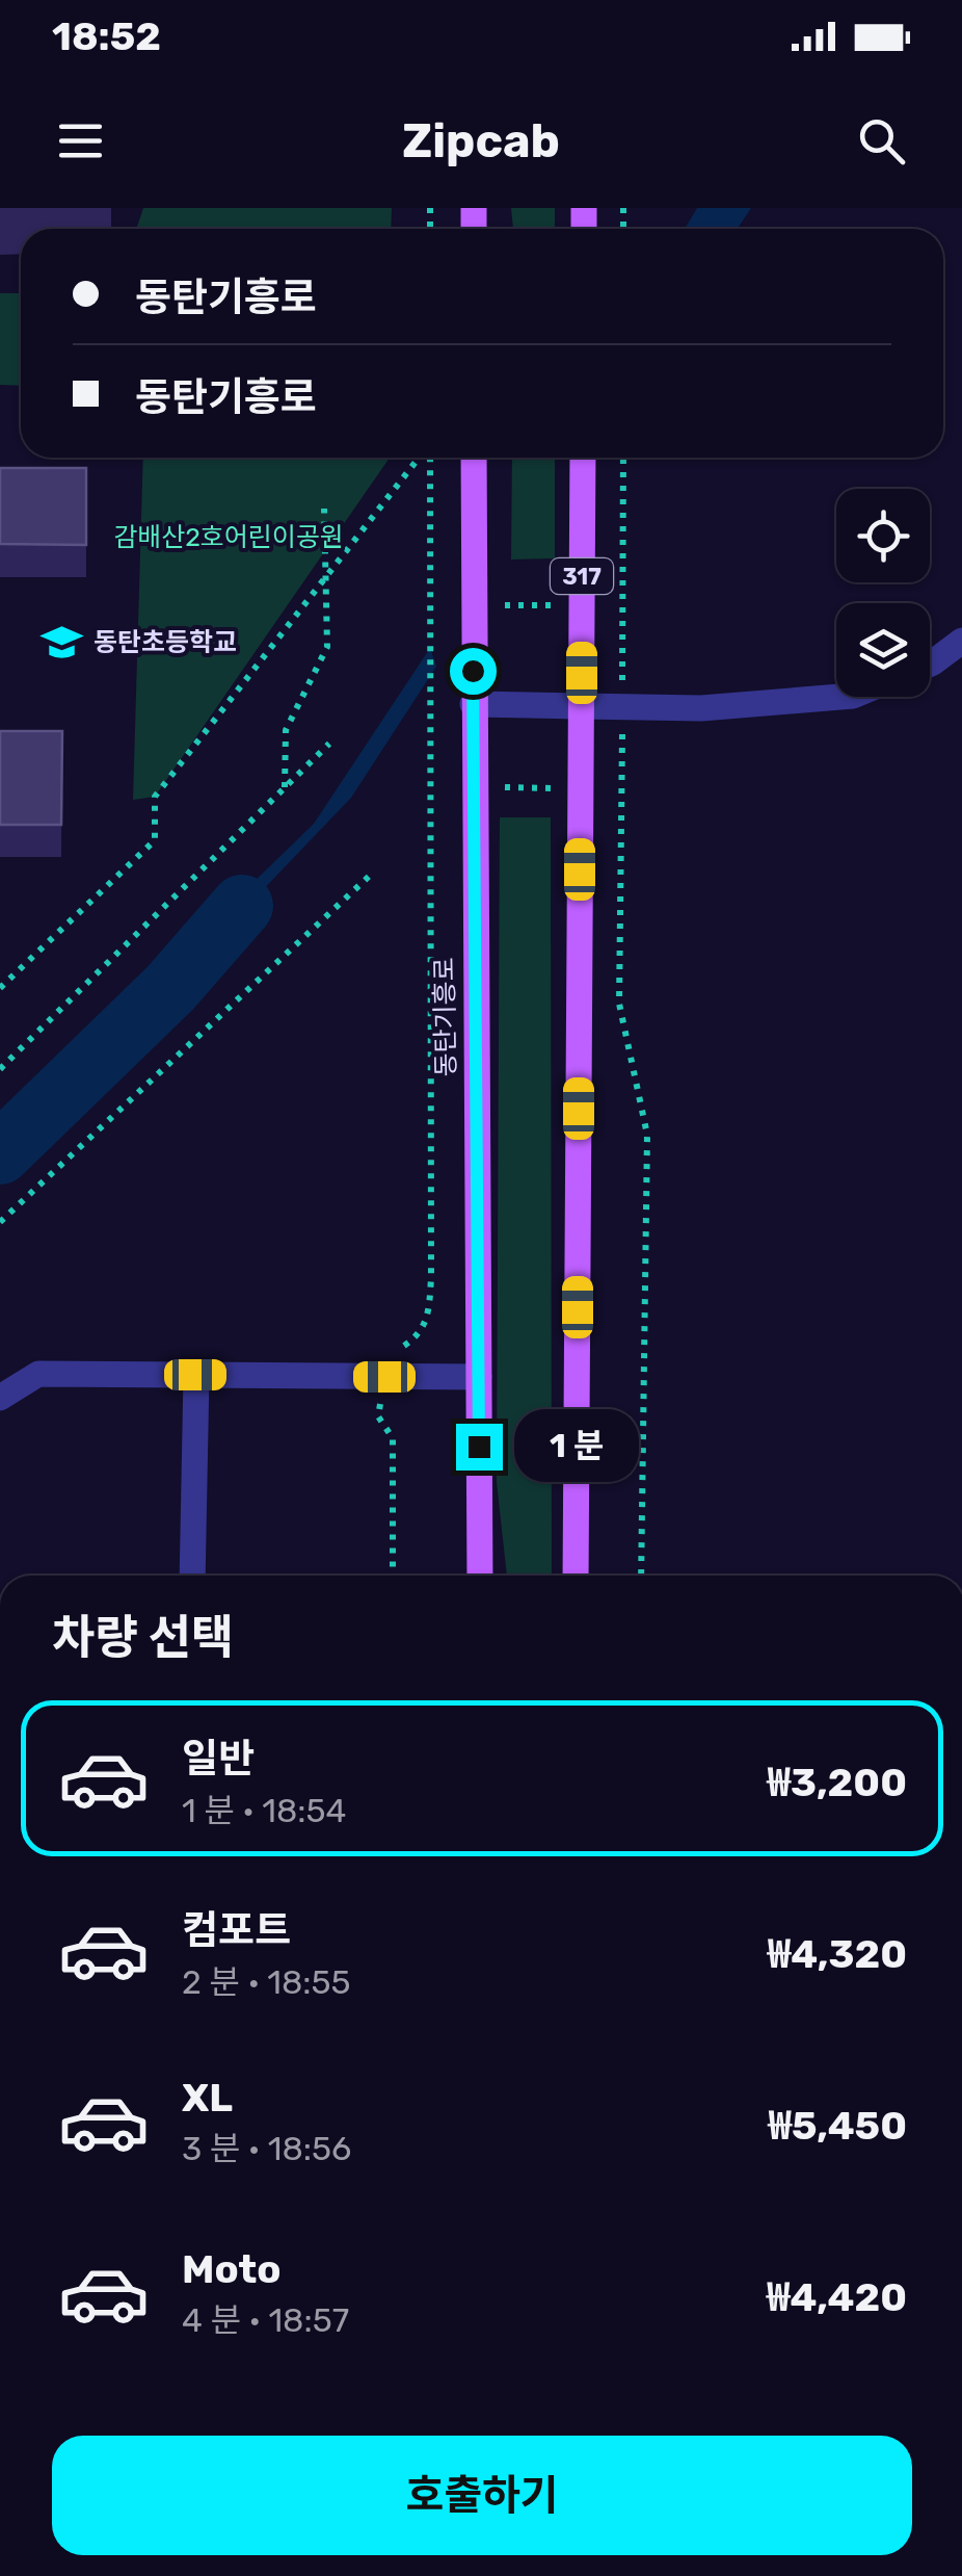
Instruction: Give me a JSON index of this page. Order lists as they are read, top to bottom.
{
  "streets": {
    "main road": ["317", "동탄기흥로"]
  },
  "parks": ["감배산2호어린이공원"],
  "places": {
    "school or university": ["동탄초등학교"]
  },
  "page": {
    "status": "18:52",
    "header": "Zipcab",
    "banner": ["동탄기흥로", "동탄기흥로"],
    "bubble": "1 분",
    "heading": "차량 선택",
    "list": [
      {
        "name": "일반",
        "note": "1 분 · 18:54",
        "value": "₩3,200"
      },
      {
        "name": "컴포트",
        "note": "2 분 · 18:55",
        "value": "₩4,320"
      },
      {
        "name": "XL",
        "note": "3 분 · 18:56",
        "value": "₩5,450"
      },
      {
        "name": "Moto",
        "note": "4 분 · 18:57",
        "value": "₩4,420"
      }
    ],
    "buttons": "호출하기"
  }
}
